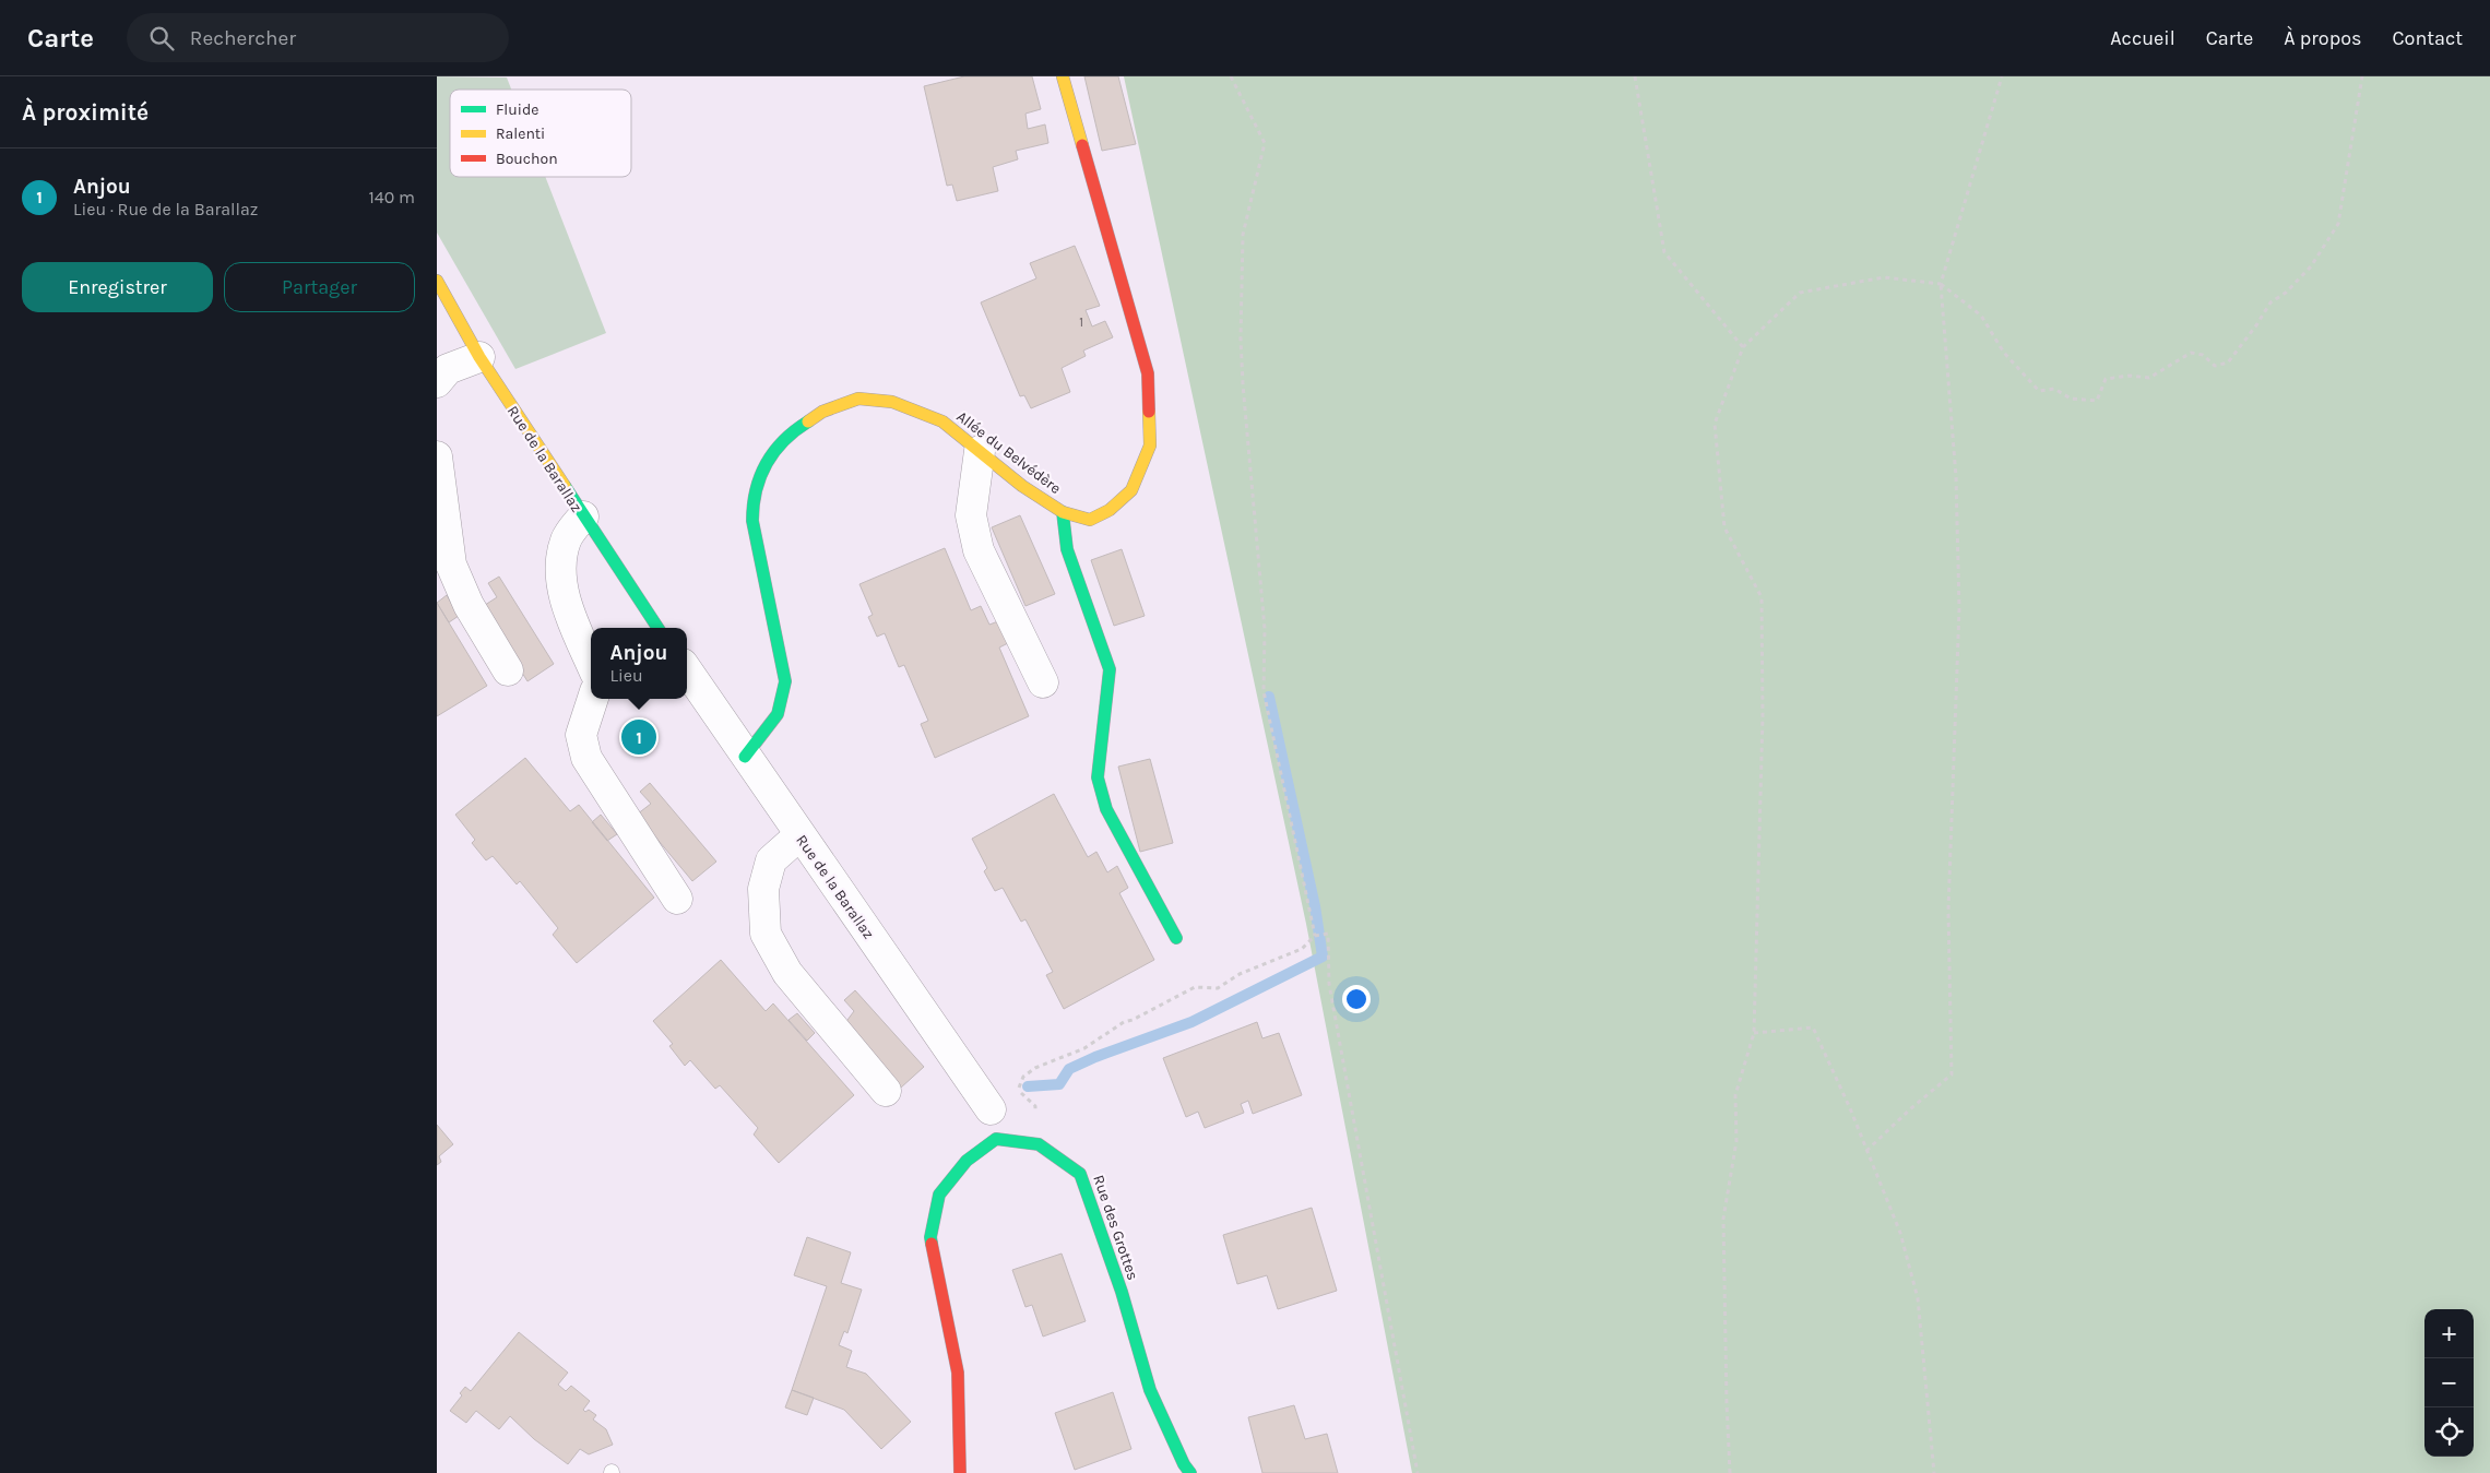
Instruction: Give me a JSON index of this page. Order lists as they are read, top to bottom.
{
  "streets": {
    "street": ["Allée du Belvédère", "Rue de la Barallaz", "Rue des Grottes"]
  },
  "crossings": [
    ["Allée du Belvédère", "Rue de la Barallaz"]
  ],
  "house_numbers": ["1"],
  "legend": ["Fluide", "Ralenti", "Bouchon"],
  "page": {
    "header": "Carte",
    "search": "Rechercher",
    "nav": [
      "Accueil",
      "Carte",
      "À propos",
      "Contact"
    ],
    "heading": "À proximité",
    "list": [
      {
        "mark": "1",
        "name": "Anjou",
        "note": "Lieu · Rue de la Barallaz",
        "value": "140 m"
      }
    ],
    "buttons": ["Enregistrer", "Partager"],
    "popup": ["Anjou", "Lieu"],
    "pins": "1",
    "map_buttons": ["+", "−"]
  }
}
